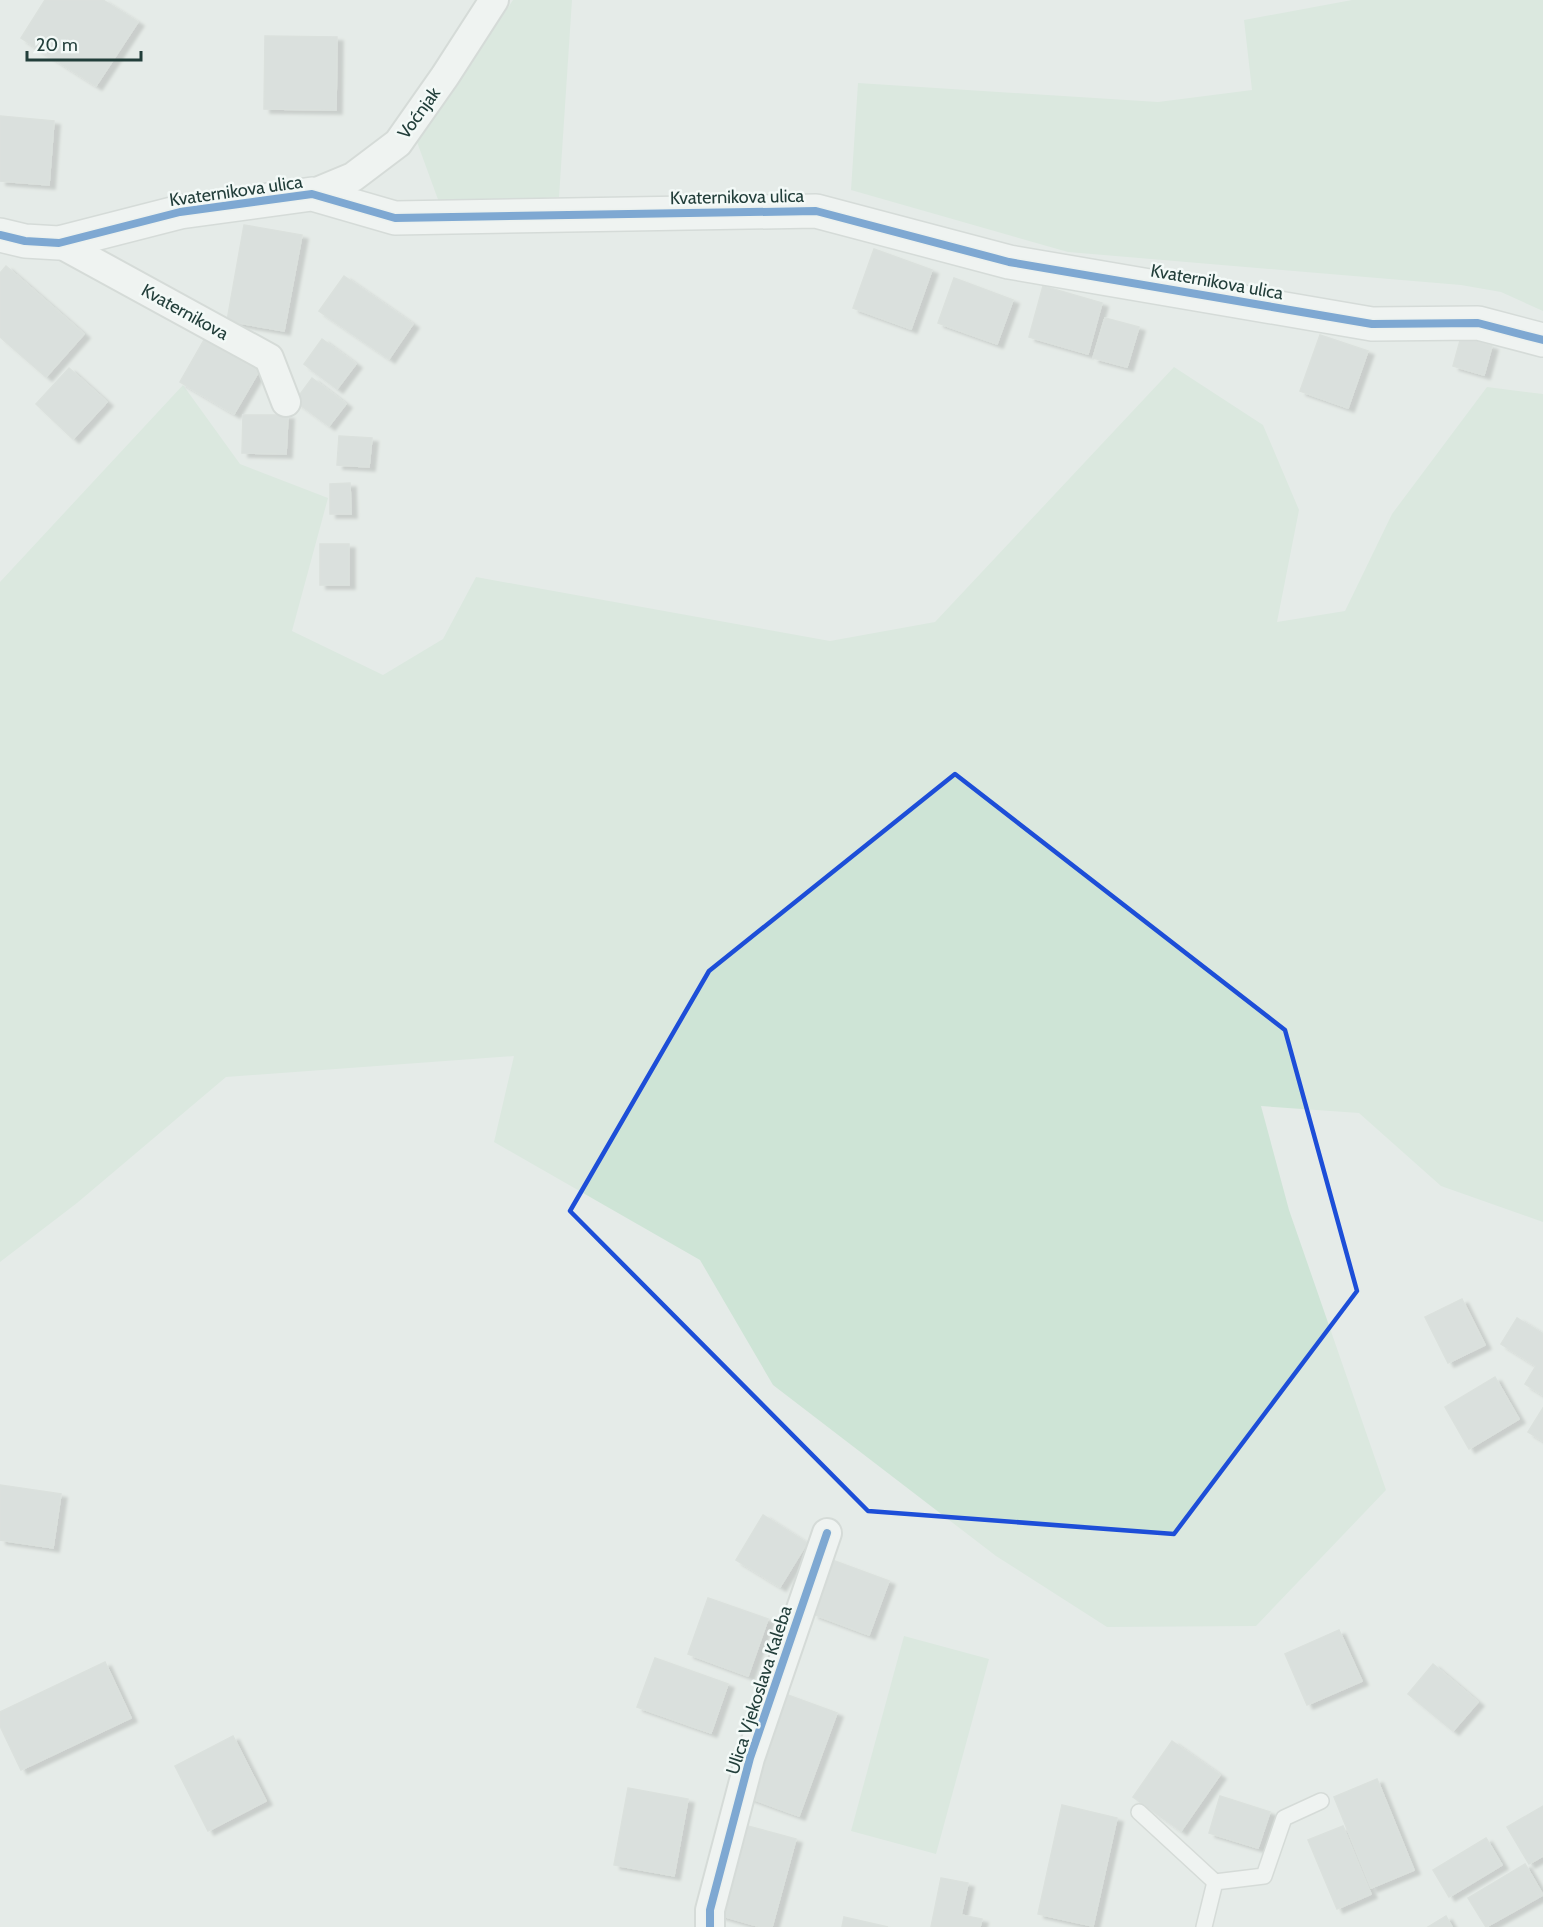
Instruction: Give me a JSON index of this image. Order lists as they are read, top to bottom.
{
  "streets": {
    "street": [
      "Voćnjak",
      "Kvaternikova ulica",
      "Kvaternikova",
      "Ulica Vjekoslava Kaleba"
    ]
  },
  "crossings": [
    ["Voćnjak", "Kvaternikova ulica"],
    ["Kvaternikova ulica", "Kvaternikova"]
  ],
  "scale_bar": "20 m"
}
